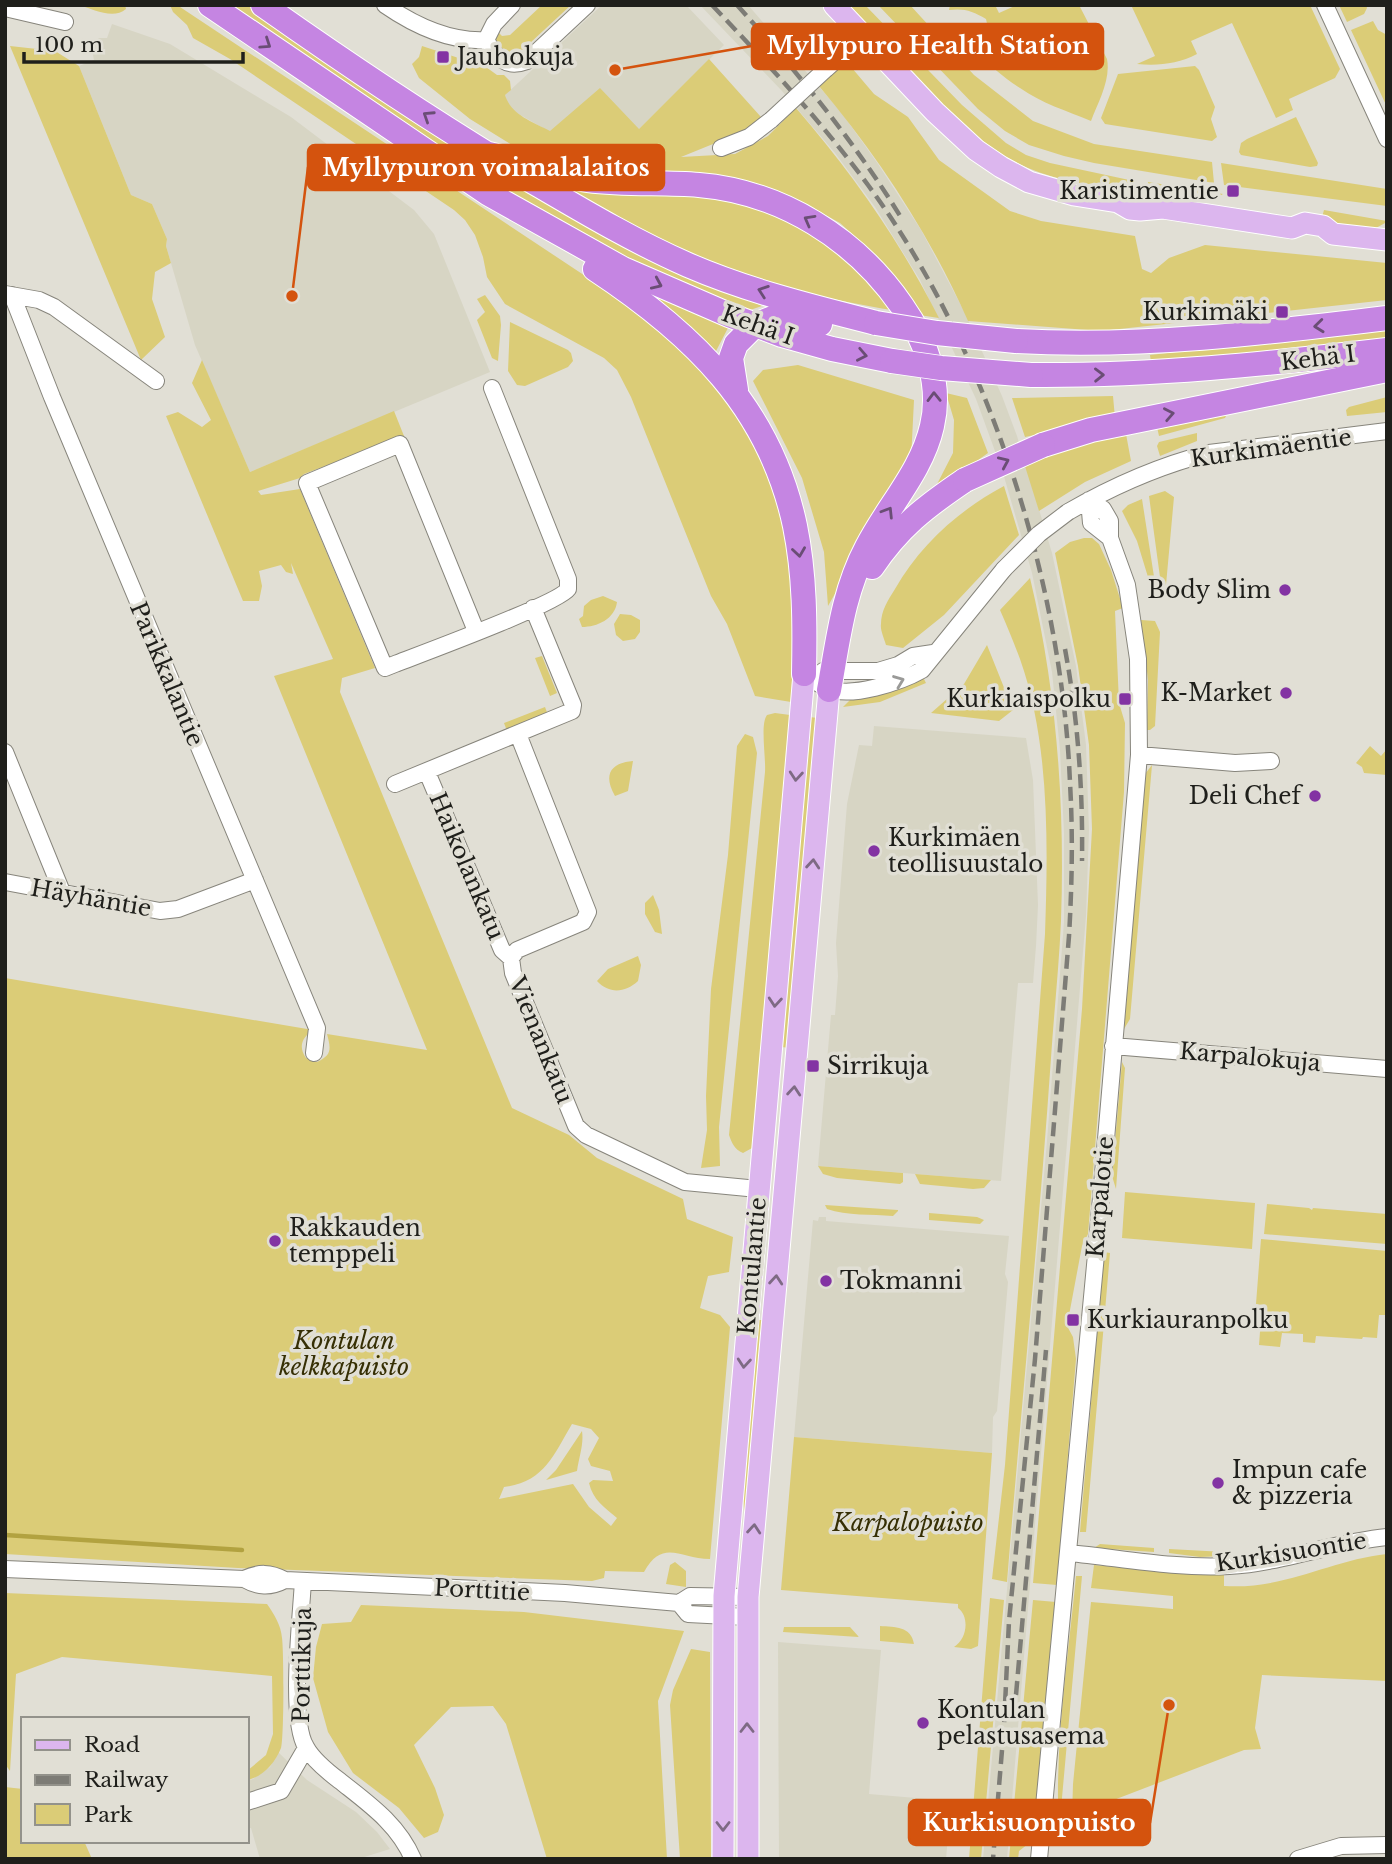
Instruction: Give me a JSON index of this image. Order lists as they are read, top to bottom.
{
  "streets": {
    "highway": ["Kehä I"],
    "main road": ["Kontulantie"],
    "street": [
      "Kurkimäentie",
      "Parikkalantie",
      "Haikolankatu",
      "Häyhäntie",
      "Vienankatu",
      "Karpalokuja",
      "Karpalotie",
      "Kurkisuontie",
      "Porttitie",
      "Porttikuja"
    ]
  },
  "crossings": [
    ["Kurkimäentie", "Karpalotie"],
    ["Kurkimäentie", "Kontulantie"],
    ["Parikkalantie", "Häyhäntie"],
    ["Haikolankatu", "Vienankatu"],
    ["Vienankatu", "Kontulantie"],
    ["Karpalokuja", "Karpalotie"],
    ["Karpalotie", "Kurkisuontie"],
    ["Kontulantie", "Porttitie"],
    ["Porttitie", "Porttikuja"]
  ],
  "parks": ["Kontulan kelkkapuisto", "Karpalopuisto"],
  "places": {
    "transit": [
      "Jauhokuja",
      "Karistimentie",
      "Kurkimäki",
      "Kurkiaispolku",
      "Sirrikuja",
      "Kurkiauranpolku"
    ],
    "other": [
      "Myllypuro Health Station",
      "Myllypuron voimalalaitos",
      "Body Slim",
      "K-Market",
      "Deli Chef",
      "Kurkimäen teollisuustalo",
      "Rakkauden temppeli",
      "Tokmanni",
      "Impun cafe & pizzeria",
      "Kurkisuonpuisto",
      "Kontulan pelastusasema"
    ]
  },
  "legend": ["Road", "Railway", "Park"],
  "scale_bar": "100 m"
}
